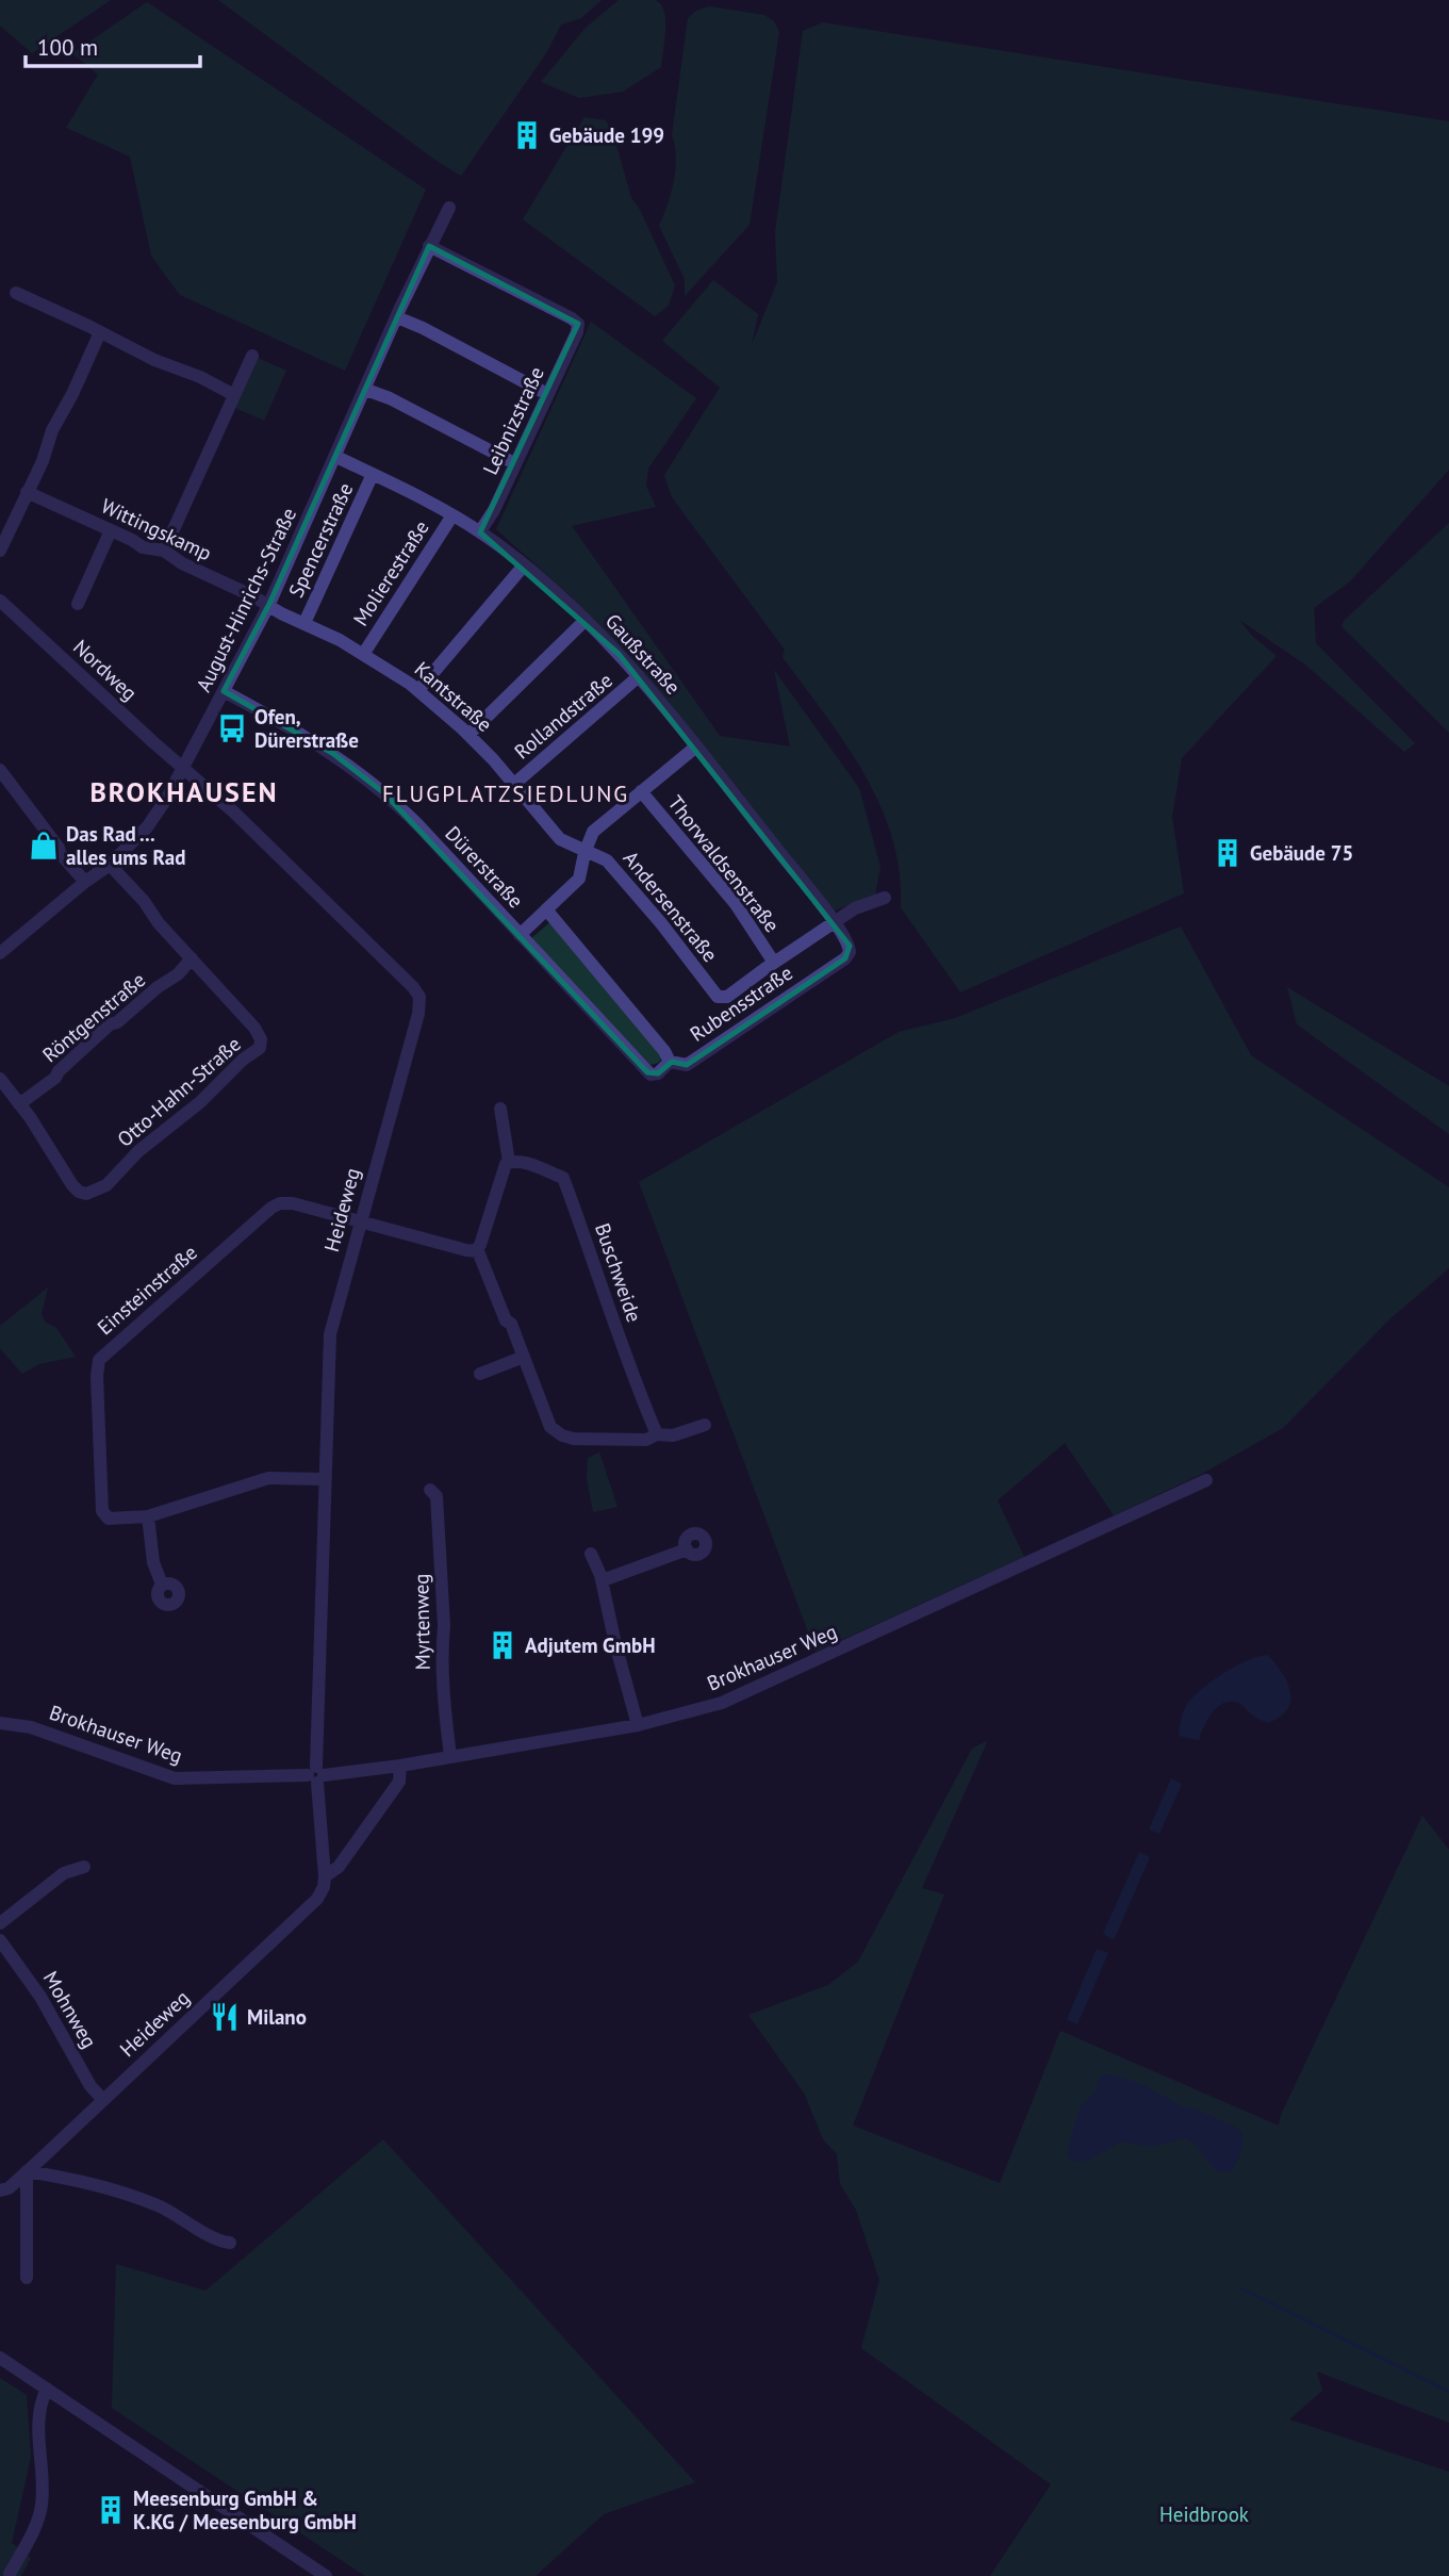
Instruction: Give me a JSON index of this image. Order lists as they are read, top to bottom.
{
  "streets": {
    "street": [
      "Leibnizstraße",
      "Wittingskamp",
      "Spencerstraße",
      "Molierestraße",
      "August-Hinrichs-Straße",
      "Gaußstraße",
      "Nordweg",
      "Kantstraße",
      "Rollandstraße",
      "Thorwaldsenstraße",
      "Dürerstraße",
      "Andersenstraße",
      "Rubensstraße",
      "Röntgenstraße",
      "Otto-Hahn-Straße",
      "Heideweg",
      "Buschweide",
      "Einsteinstraße",
      "Myrtenweg",
      "Brokhauser Weg",
      "Mohnweg"
    ]
  },
  "crossings": [
    ["Leibnizstraße", "August-Hinrichs-Straße"],
    ["Leibnizstraße", "Gaußstraße"],
    ["Wittingskamp", "August-Hinrichs-Straße"],
    ["Wittingskamp", "Kantstraße"],
    ["Spencerstraße", "Gaußstraße"],
    ["Spencerstraße", "Kantstraße"],
    ["Molierestraße", "Gaußstraße"],
    ["Molierestraße", "Kantstraße"],
    ["August-Hinrichs-Straße", "Gaußstraße"],
    ["August-Hinrichs-Straße", "Nordweg"],
    ["August-Hinrichs-Straße", "Kantstraße"],
    ["August-Hinrichs-Straße", "Dürerstraße"],
    ["August-Hinrichs-Straße", "Otto-Hahn-Straße"],
    ["August-Hinrichs-Straße", "Heideweg"],
    ["Gaußstraße", "Rollandstraße"],
    ["Gaußstraße", "Rubensstraße"],
    ["Nordweg", "Heideweg"],
    ["Kantstraße", "Rollandstraße"],
    ["Kantstraße", "Andersenstraße"],
    ["Thorwaldsenstraße", "Andersenstraße"],
    ["Dürerstraße", "Rubensstraße"],
    ["Röntgenstraße", "Otto-Hahn-Straße"],
    ["Heideweg", "Einsteinstraße"],
    ["Heideweg", "Brokhauser Weg"],
    ["Heideweg", "Mohnweg"],
    ["Myrtenweg", "Brokhauser Weg"]
  ],
  "districts": ["BROKHAUSEN", "FLUGPLATZSIEDLUNG"],
  "parks": ["Heidbrook"],
  "places": {
    "building": [
      "Gebäude 199",
      "Gebäude 75",
      "Adjutem GmbH",
      "Meesenburg GmbH & K.KG / Meesenburg GmbH"
    ],
    "bus stop": ["Ofen, Dürerstraße"],
    "shop": ["Das Rad ... alles ums Rad"],
    "restaurant": ["Milano"]
  },
  "scale_bar": "100 m"
}
